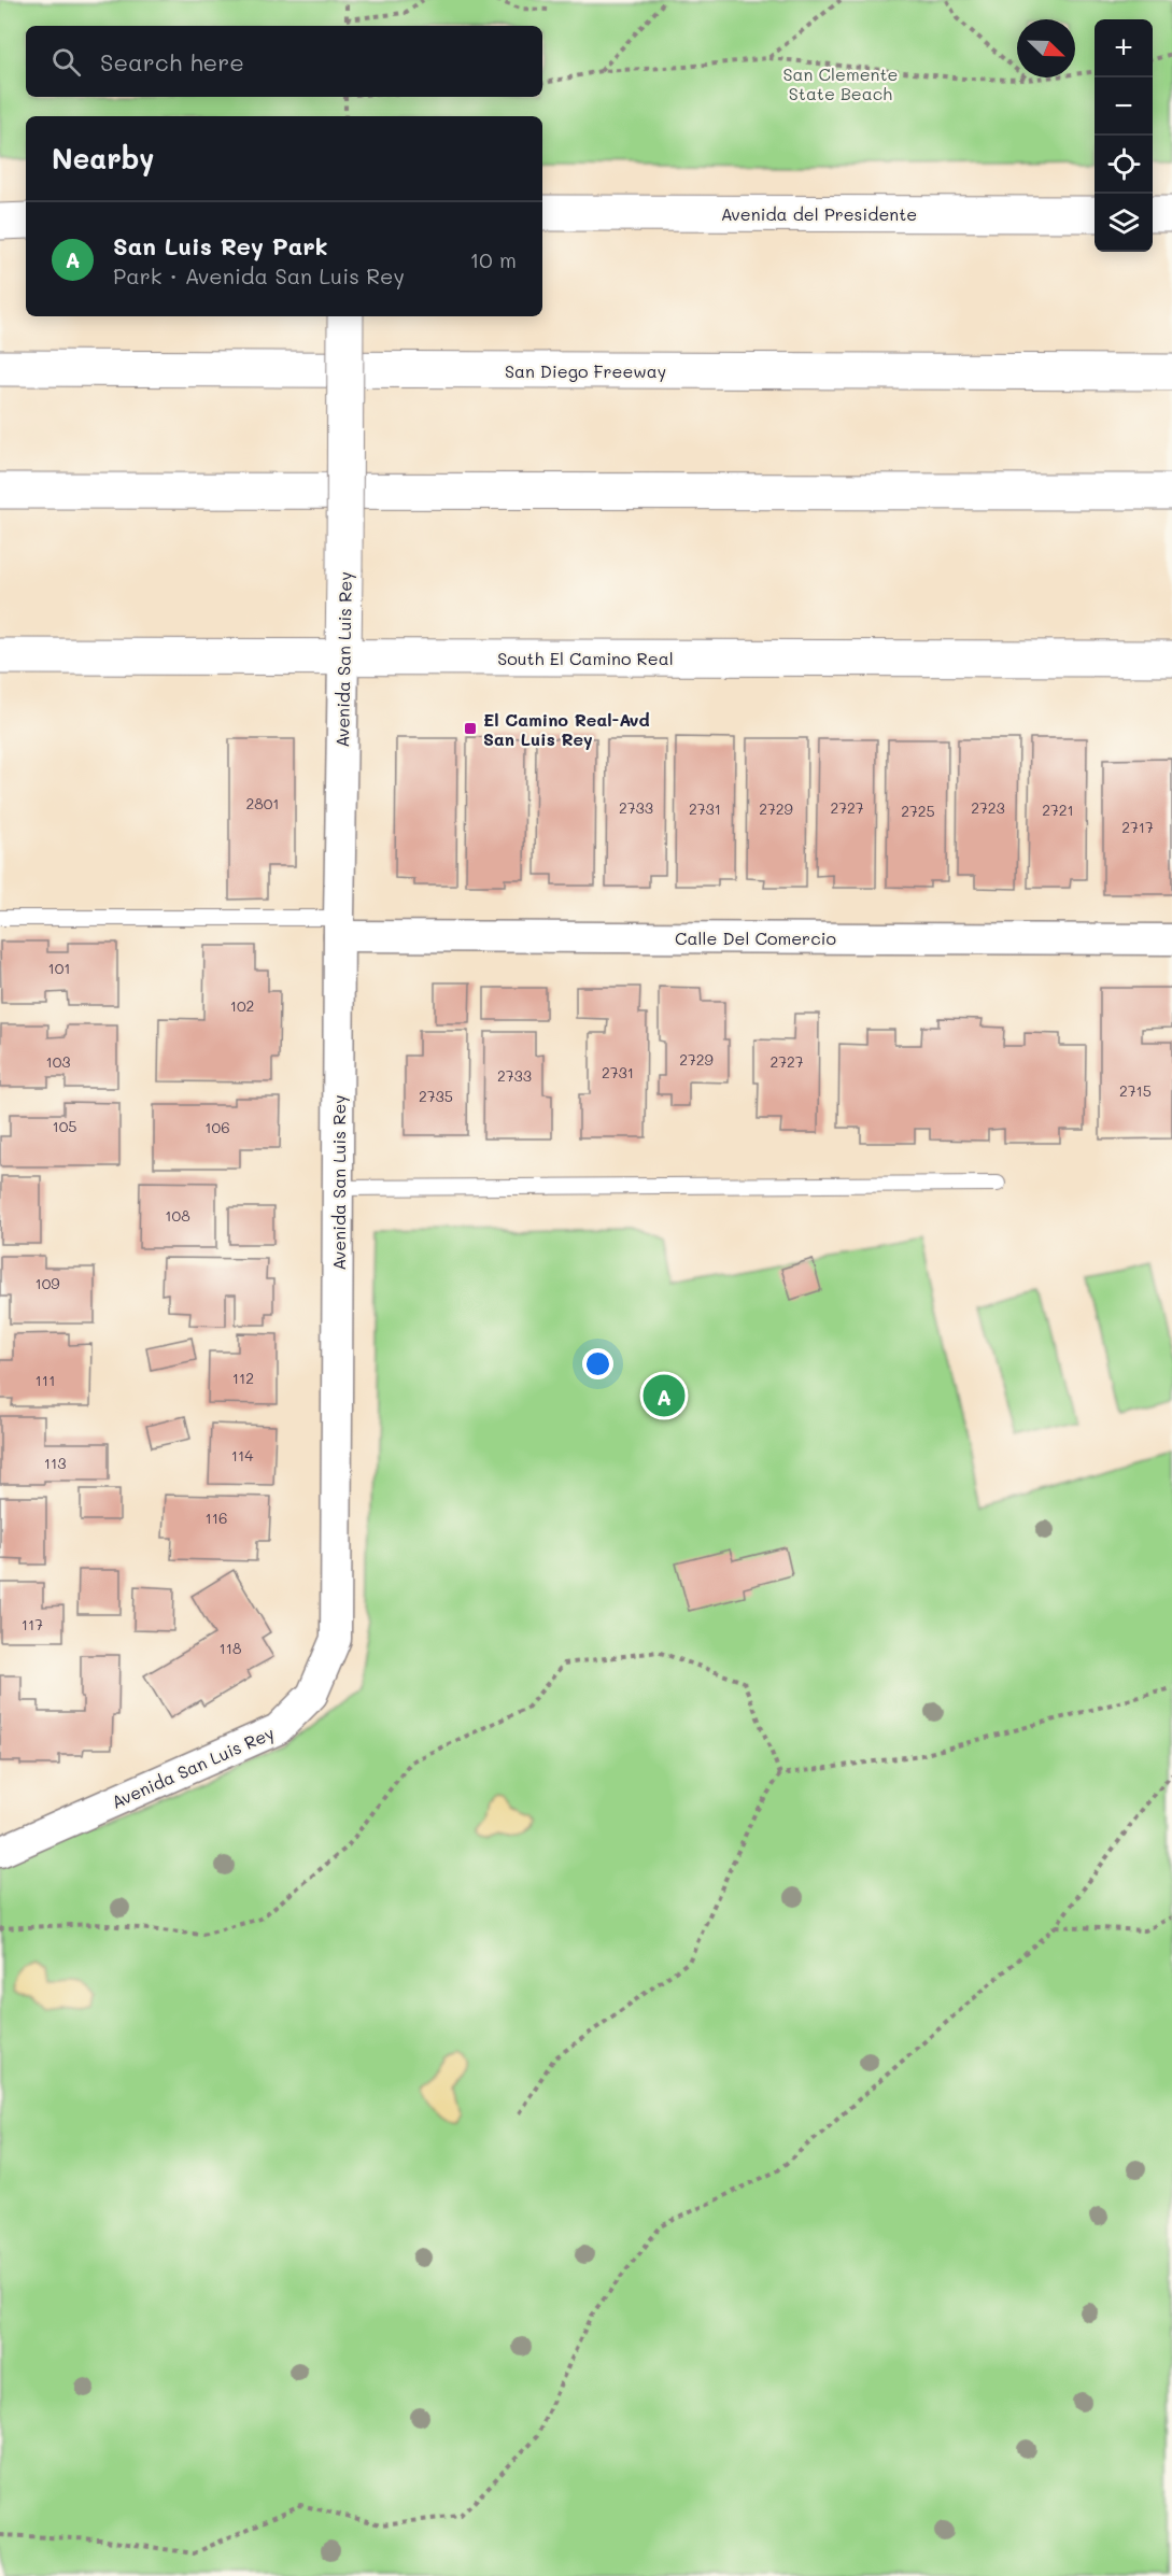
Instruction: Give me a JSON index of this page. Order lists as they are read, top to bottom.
{
  "streets": {
    "main road": [
      "Avenida del Presidente",
      "San Diego Freeway",
      "South El Camino Real",
      "Avenida San Luis Rey"
    ],
    "street": ["Calle Del Comercio"]
  },
  "crossings": [
    ["South El Camino Real", "Avenida San Luis Rey"],
    ["Avenida San Luis Rey", "Calle Del Comercio"]
  ],
  "parks": ["San Clemente State Beach"],
  "places": {
    "transit": ["El Camino Real-Avd San Luis Rey"]
  },
  "house_numbers": [
    "2801",
    "2733",
    "2727",
    "2723",
    "2731",
    "2729",
    "2721",
    "2725",
    "2717",
    "101",
    "102",
    "2729",
    "103",
    "2727",
    "2731",
    "2733",
    "2715",
    "2735",
    "105",
    "106",
    "108",
    "109",
    "112",
    "111",
    "114",
    "113",
    "116",
    "117",
    "118"
  ],
  "north": "bottom right",
  "page": {
    "map_buttons": ["+", "−"],
    "search": "Search here",
    "heading": "Nearby",
    "list": [
      {
        "mark": "A",
        "name": "San Luis Rey Park",
        "note": "Park · Avenida San Luis Rey",
        "value": "10 m"
      }
    ],
    "pins": "A"
  }
}
